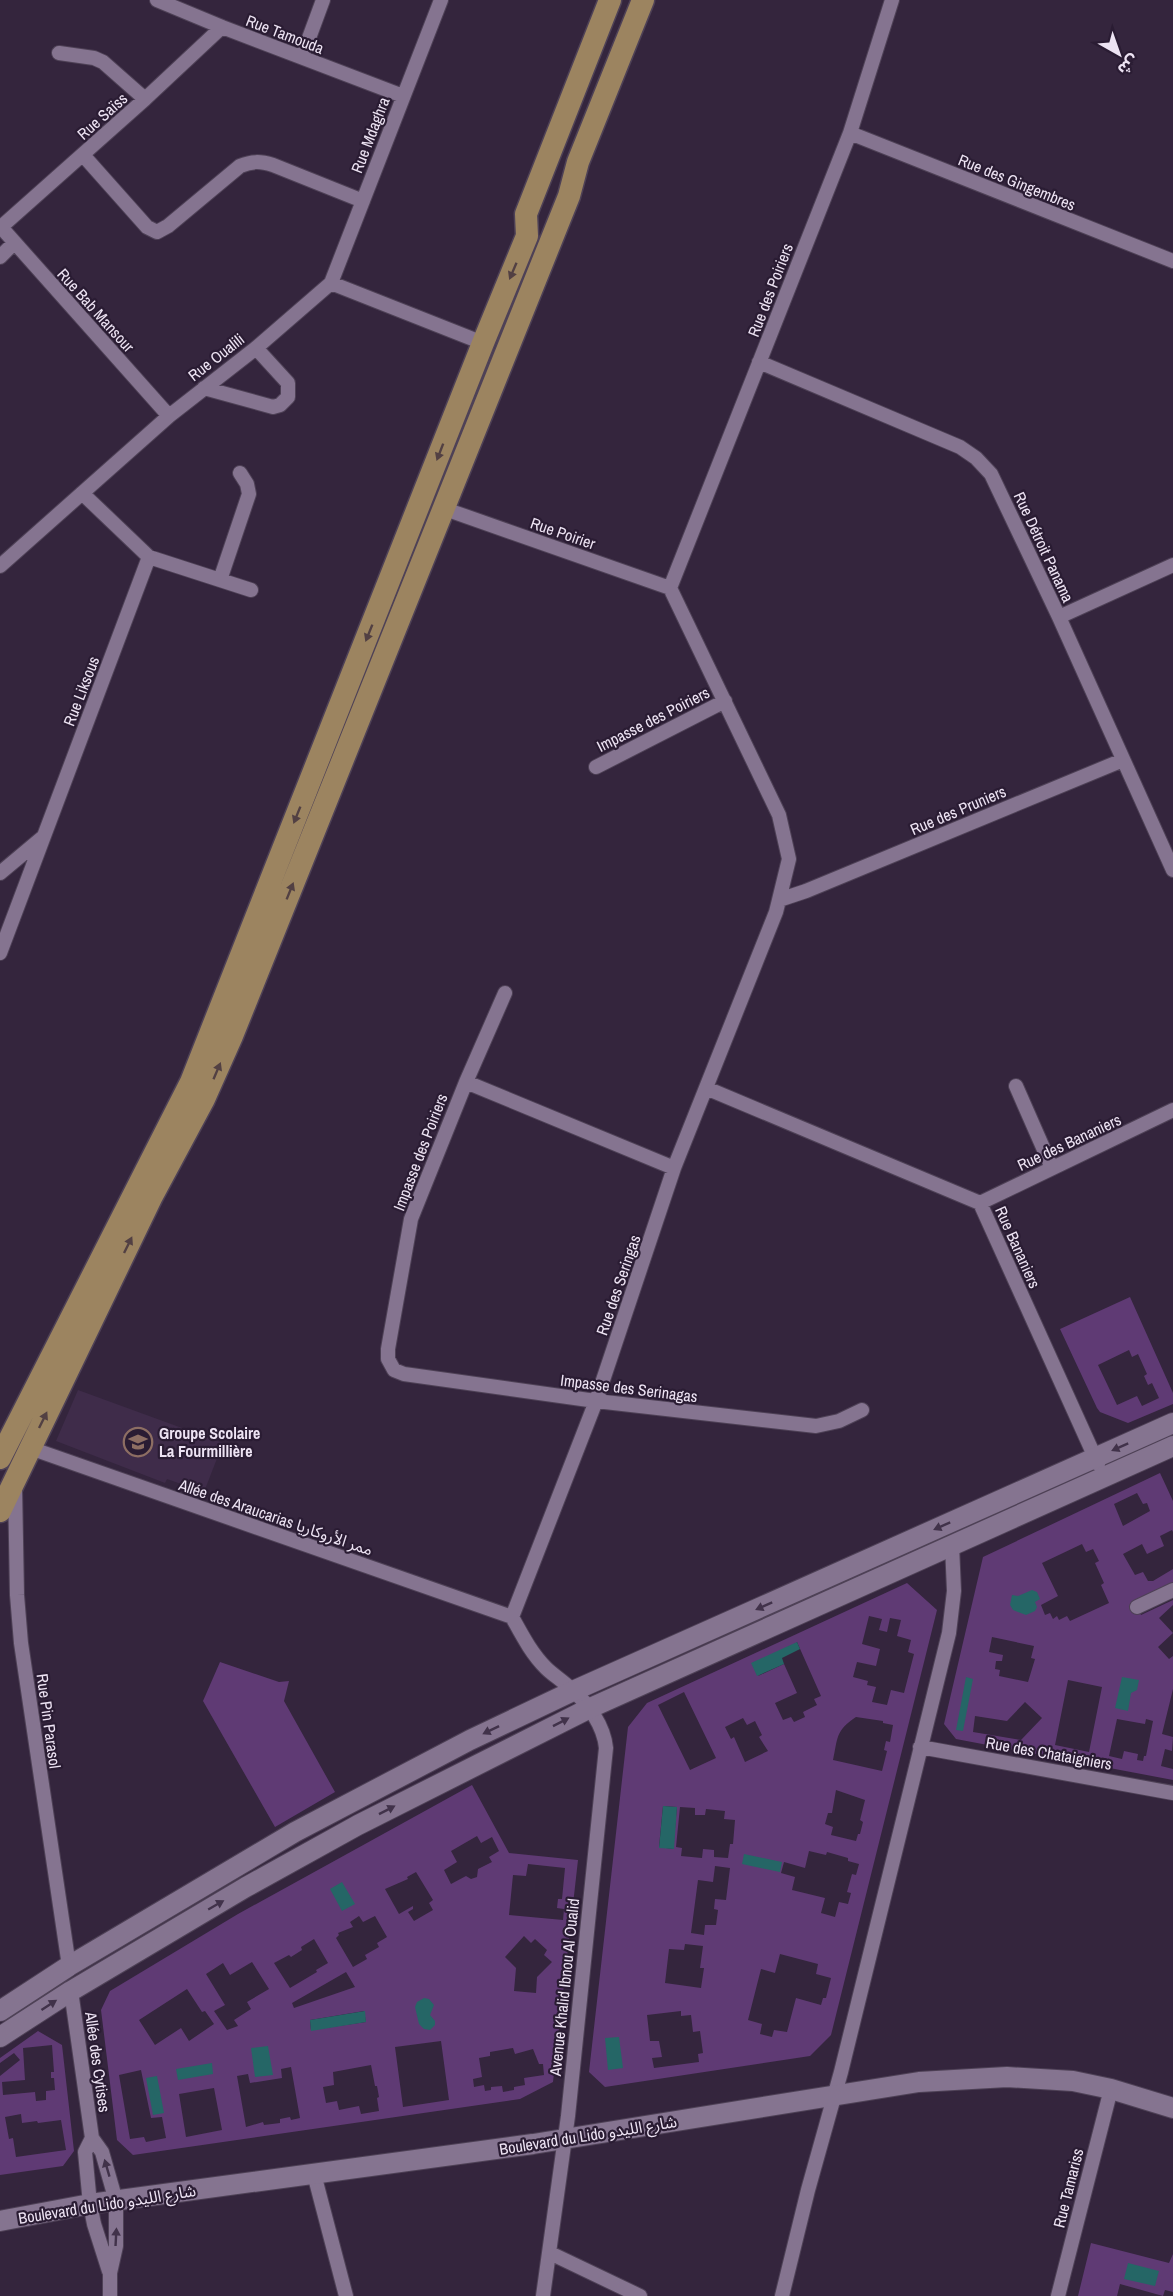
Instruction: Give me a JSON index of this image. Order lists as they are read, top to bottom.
{
  "streets": {
    "main road": ["Boulevard du Lido شارع الليدو"],
    "street": [
      "Rue Tamouda",
      "Rue Saïss",
      "Rue Mdaghra",
      "Rue des Gingembres",
      "Rue des Poiriers",
      "Rue Bab Mansour",
      "Rue Oualili",
      "Rue Poirier",
      "Rue Détroit Panama",
      "Rue Liksous",
      "Impasse des Poiriers",
      "Rue des Pruniers",
      "Rue des Bananiers",
      "Rue Bananiers",
      "Rue des Seringas",
      "Impasse des Serinagas",
      "Allée des Araucarias ممر الأروكاريا",
      "Rue Pin Parasol",
      "Rue des Chataigniers",
      "Avenue Khalid Ibnou Al Oualid",
      "Allée des Cytises",
      "Rue Tamariss"
    ]
  },
  "crossings": [
    ["Rue Tamouda", "Rue Saïss"],
    ["Rue Tamouda", "Rue Mdaghra"],
    ["Rue Saïss", "Rue Bab Mansour"],
    ["Rue Mdaghra", "Rue Oualili"],
    ["Rue des Gingembres", "Rue des Poiriers"],
    ["Rue des Poiriers", "Rue Poirier"],
    ["Rue des Poiriers", "Rue Détroit Panama"],
    ["Rue des Poiriers", "Rue des Seringas"],
    ["Rue Bab Mansour", "Rue Oualili"],
    ["Rue Poirier", "Rue des Seringas"],
    ["Rue Détroit Panama", "Rue des Pruniers"],
    ["Impasse des Poiriers", "Rue des Seringas"],
    ["Impasse des Poiriers", "Impasse des Serinagas"],
    ["Rue des Pruniers", "Rue des Seringas"],
    ["Rue des Bananiers", "Rue Bananiers"],
    ["Rue Bananiers", "Rue des Seringas"],
    ["Rue des Seringas", "Impasse des Serinagas"],
    ["Rue des Seringas", "Allée des Araucarias ممر الأروكاريا"],
    ["Avenue Khalid Ibnou Al Oualid", "Boulevard du Lido شارع الليدو"],
    ["Allée des Cytises", "Boulevard du Lido شارع الليدو"],
    ["Boulevard du Lido شارع الليدو", "Rue Tamariss"]
  ],
  "places": {
    "school or university": ["Groupe Scolaire La Fourmillière"]
  },
  "north": "bottom right"
}
